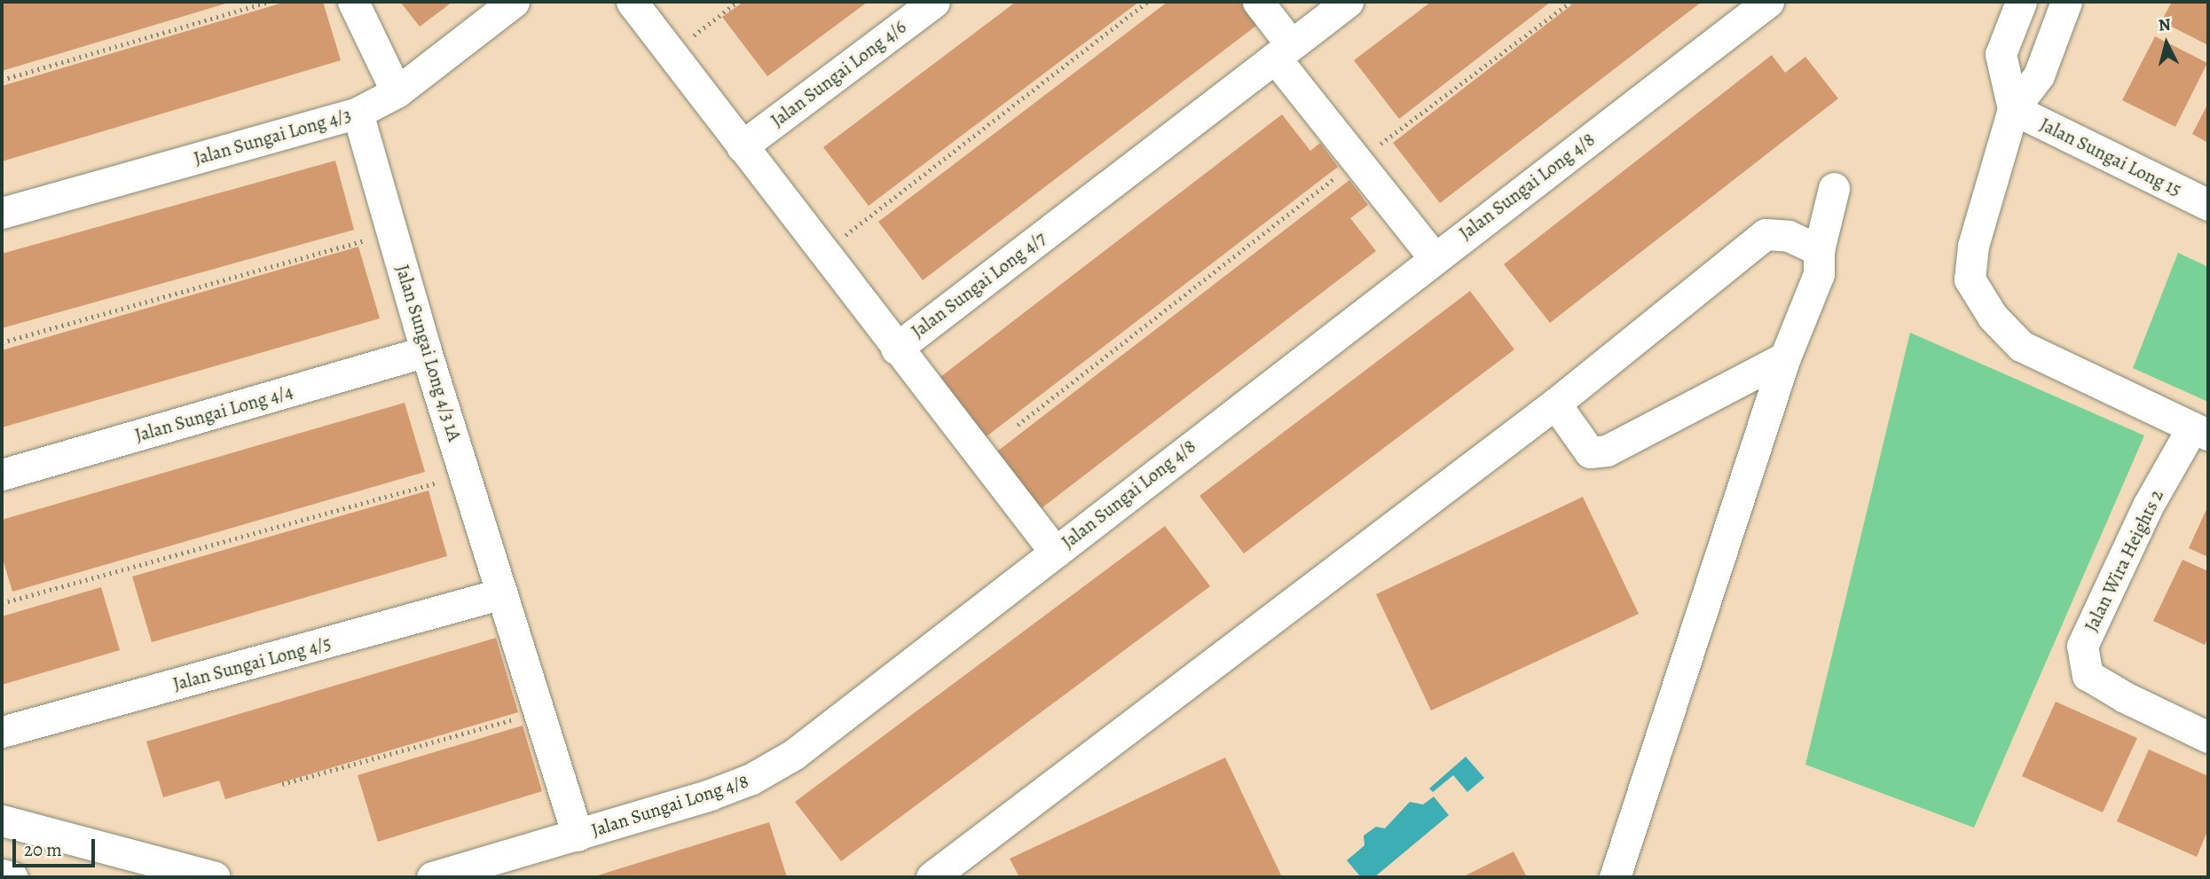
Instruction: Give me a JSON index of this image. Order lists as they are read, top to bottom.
{
  "streets": {
    "street": [
      "Jalan Sungai Long 4/6",
      "Jalan Sungai Long 4/3",
      "Jalan Sungai Long 15",
      "Jalan Sungai Long 4/8",
      "Jalan Sungai Long 4/7",
      "Jalan Sungai Long 4/3 1A",
      "Jalan Sungai Long 4/4",
      "Jalan Wira Heights 2",
      "Jalan Sungai Long 4/5"
    ]
  },
  "crossings": [
    ["Jalan Sungai Long 4/6", "Jalan Sungai Long 4/7"],
    ["Jalan Sungai Long 4/3", "Jalan Sungai Long 4/3 1A"],
    ["Jalan Sungai Long 4/8", "Jalan Sungai Long 4/3 1A"],
    ["Jalan Sungai Long 4/3 1A", "Jalan Sungai Long 4/4"],
    ["Jalan Sungai Long 4/3 1A", "Jalan Sungai Long 4/5"]
  ],
  "scale_bar": "20 m",
  "north": "top"
}
